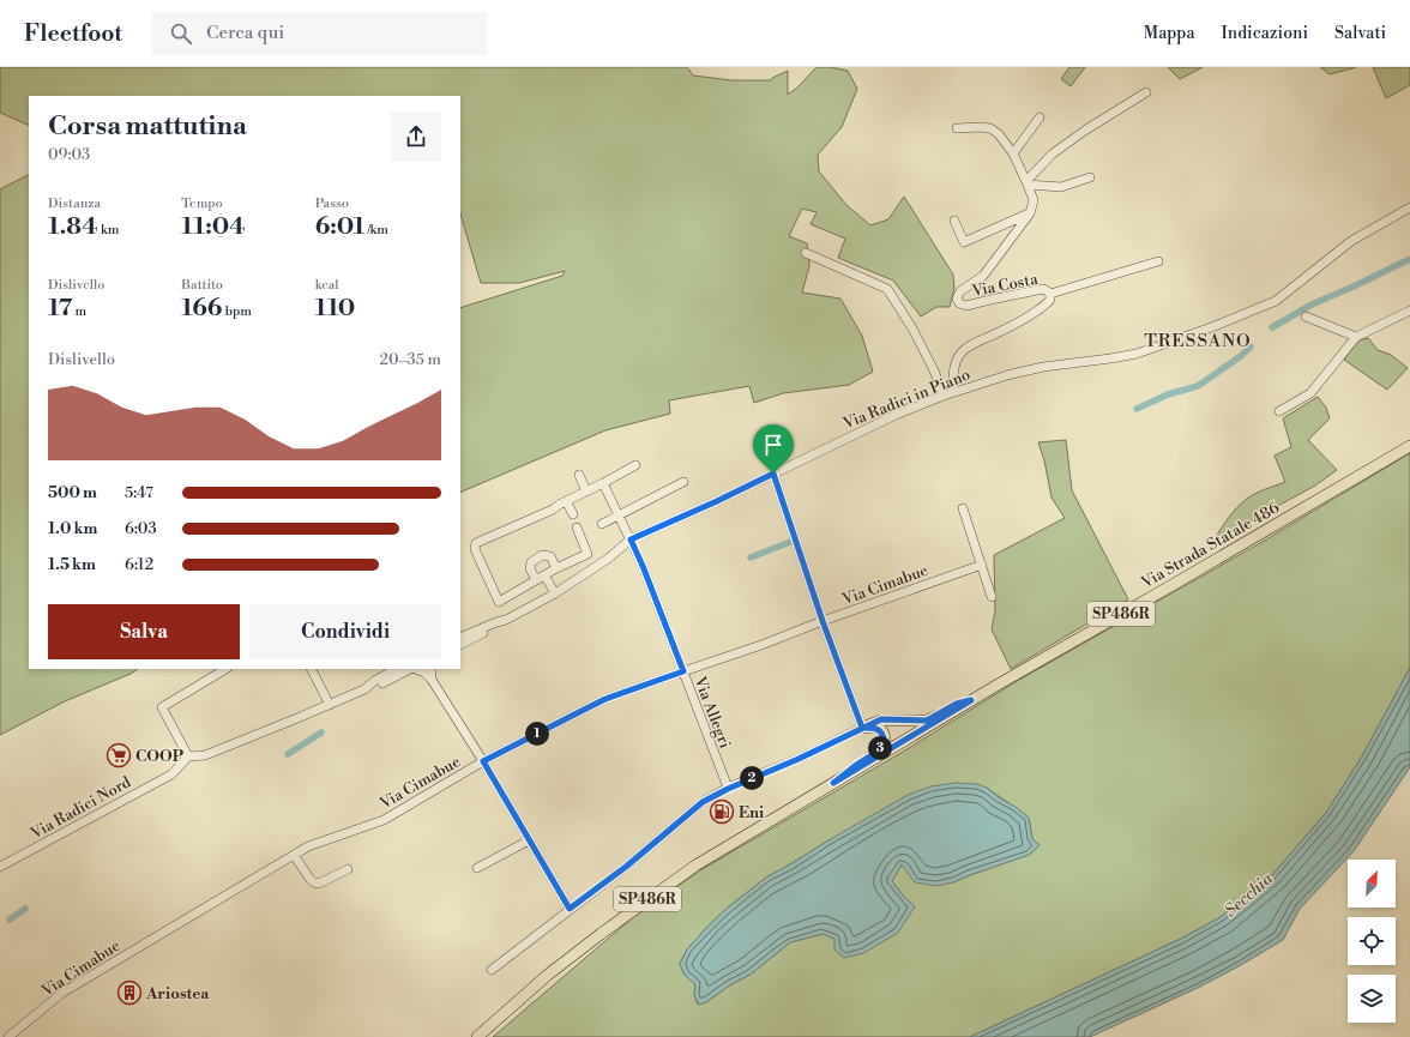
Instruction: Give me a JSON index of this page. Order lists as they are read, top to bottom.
{
  "streets": {
    "main road": ["Via Strada Statale 486", "SP486R"],
    "street": [
      "Via Costa",
      "Via Radici in Piano",
      "Via Cimabue",
      "Via Allegri",
      "Via Radici Nord"
    ]
  },
  "crossings": [
    ["Via Costa", "Via Radici in Piano"],
    ["Via Radici in Piano", "Via Allegri"],
    ["Via Cimabue", "Via Allegri"]
  ],
  "districts": ["TRESSANO"],
  "water": ["Secchia"],
  "places": {
    "supermarket": ["COOP"],
    "fuel station": ["Eni"],
    "building": ["Ariostea"]
  },
  "north": "top right",
  "page": {
    "header": "Fleetfoot",
    "search": "Cerca qui",
    "nav": ["Mappa", "Indicazioni", "Salvati"],
    "heading": ["Corsa mattutina", "09:03"],
    "stats": [
      ["Distanza", "1.84 km"],
      ["Tempo", "11:04"],
      ["Passo", "6:01 /km"],
      ["Dislivello", "17 m"],
      ["Battito", "166 bpm"],
      ["kcal", "110"]
    ],
    "chart": ["Dislivello", "20–35 m"],
    "list": [
      {
        "name": "500 m",
        "note": "5:47"
      },
      {
        "name": "1.0 km",
        "note": "6:03"
      },
      {
        "name": "1.5 km",
        "note": "6:12"
      }
    ],
    "buttons": ["Salva", "Condividi"],
    "pins": ["1", "3", "2"]
  }
}
